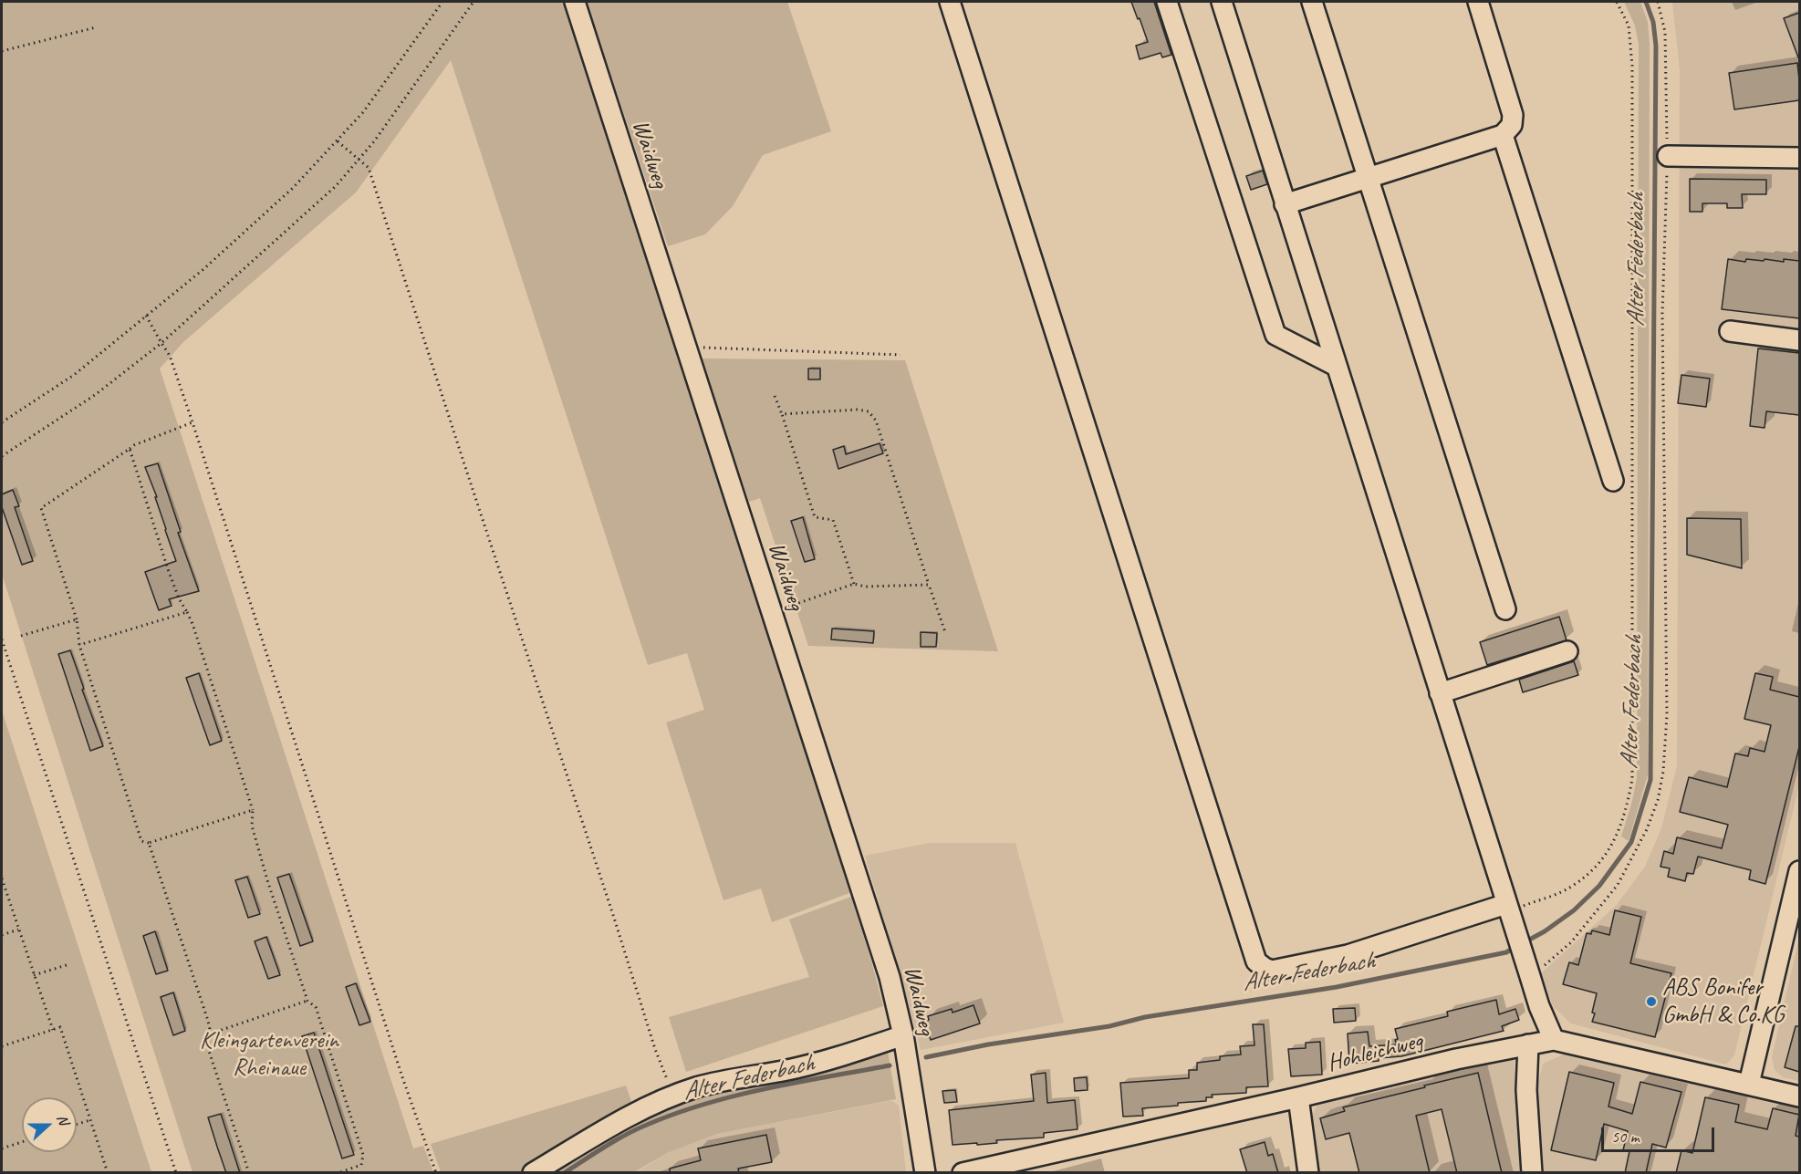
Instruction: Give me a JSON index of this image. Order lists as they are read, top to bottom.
{
  "streets": {
    "street": ["Waidweg", "Hohleichweg"]
  },
  "water": ["Alter Federbach"],
  "parks": ["Kleingartenverein Rheinaue"],
  "places": ["ABS Bonifer GmbH & Co.KG"],
  "scale_bar": "50 m",
  "north": "right"
}
